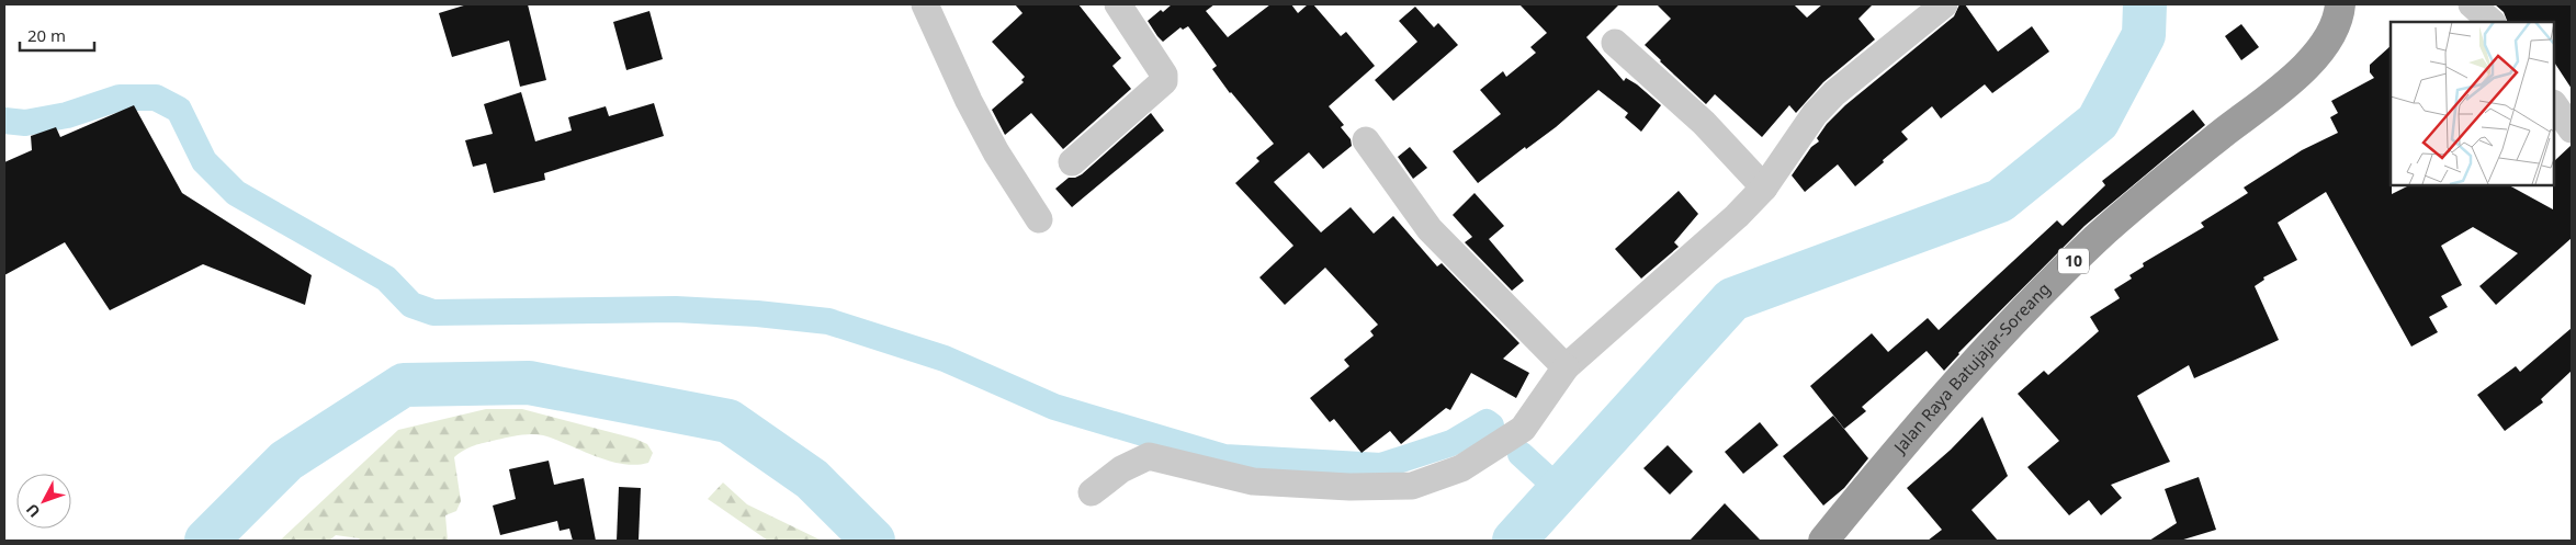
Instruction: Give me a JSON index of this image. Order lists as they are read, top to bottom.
{
  "streets": {
    "highway": ["10", "Jalan Raya Batujajar-Soreang"]
  },
  "scale_bar": "20 m",
  "north": "bottom left"
}
